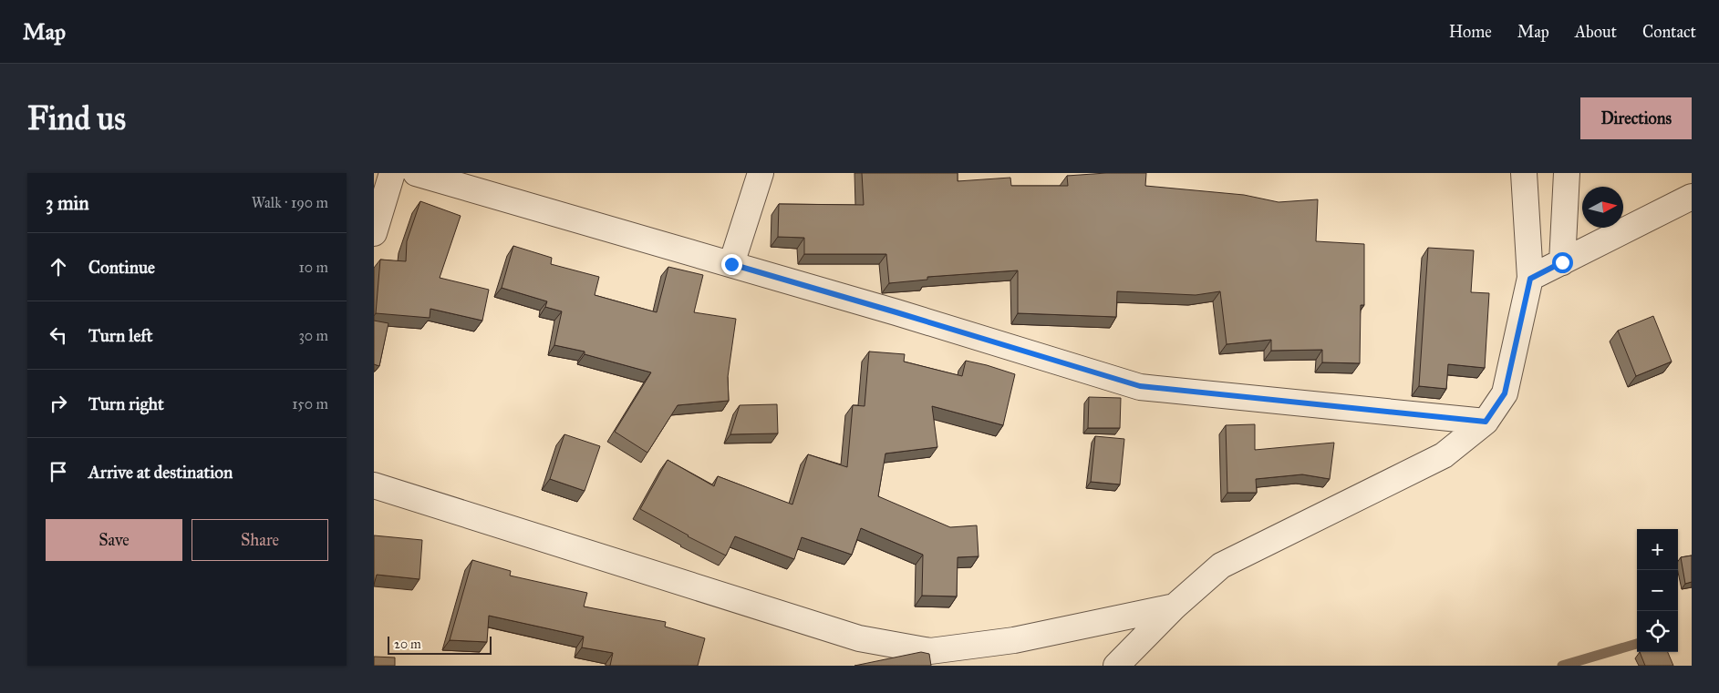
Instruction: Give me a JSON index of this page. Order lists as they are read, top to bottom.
{
  "scale_bar": "20 m",
  "north": "right",
  "page": {
    "header": "Map",
    "nav": [
      "Home",
      "Map",
      "About",
      "Contact"
    ],
    "buttons": [
      "Directions",
      ["Save", "Share"]
    ],
    "title": "Find us",
    "heading": ["3 min", "Walk · 190 m"],
    "list": [
      ["Continue", "10 m"],
      ["Turn left", "30 m"],
      ["Turn right", "150 m"],
      "Arrive at destination"
    ],
    "map_buttons": ["+", "−"],
    "scale": "20 m"
  }
}
